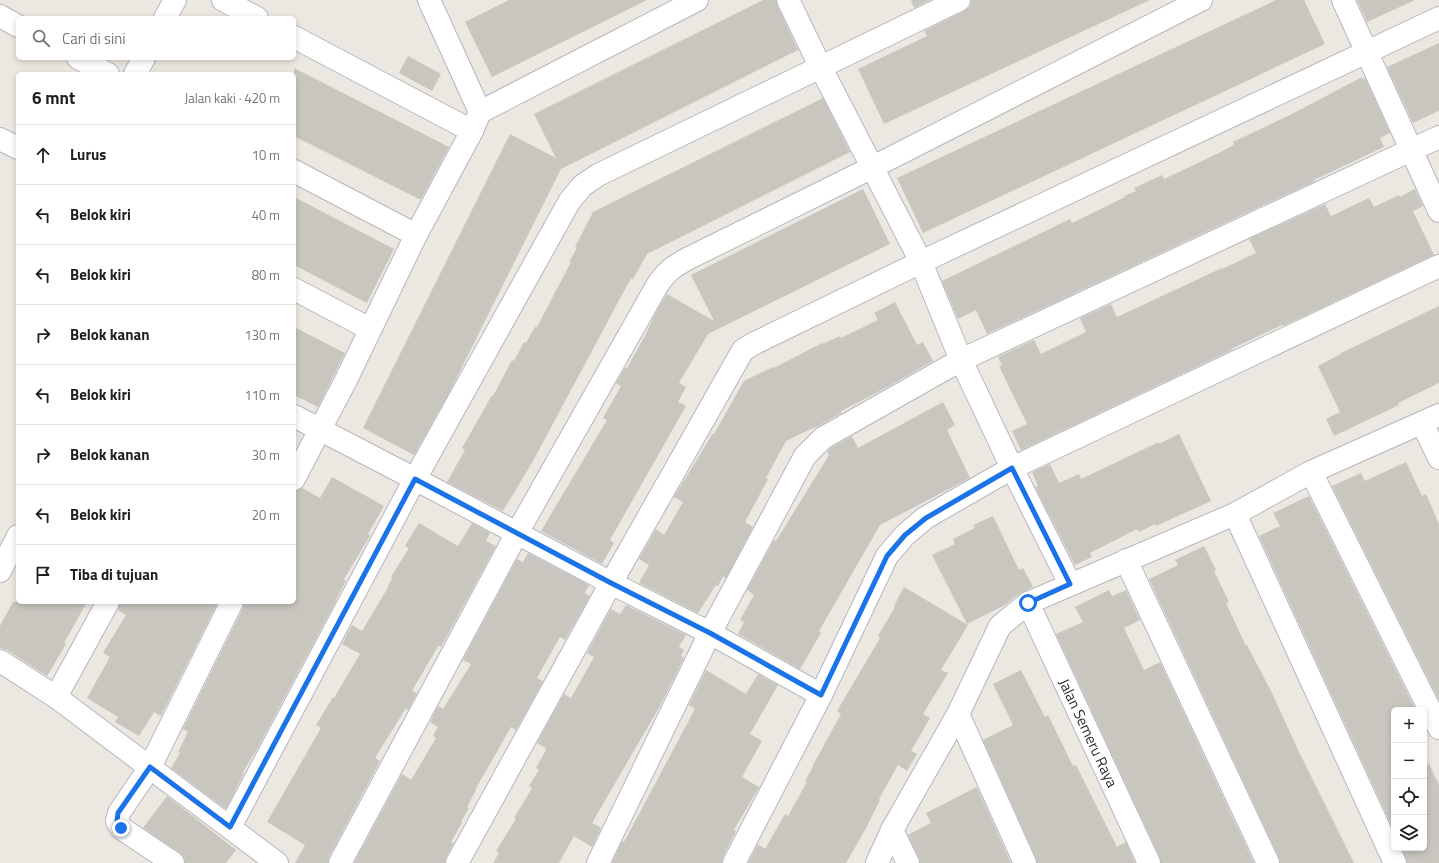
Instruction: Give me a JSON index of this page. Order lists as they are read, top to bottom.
{
  "streets": {
    "street": ["Jalan Semeru Raya"]
  },
  "page": {
    "search": "Cari di sini",
    "heading": ["6 mnt", "Jalan kaki · 420 m"],
    "list": [
      ["Lurus", "10 m"],
      ["Belok kiri", "40 m"],
      ["Belok kiri", "80 m"],
      ["Belok kanan", "130 m"],
      ["Belok kiri", "110 m"],
      ["Belok kanan", "30 m"],
      ["Belok kiri", "20 m"],
      "Tiba di tujuan"
    ],
    "map_buttons": ["+", "−"]
  }
}
